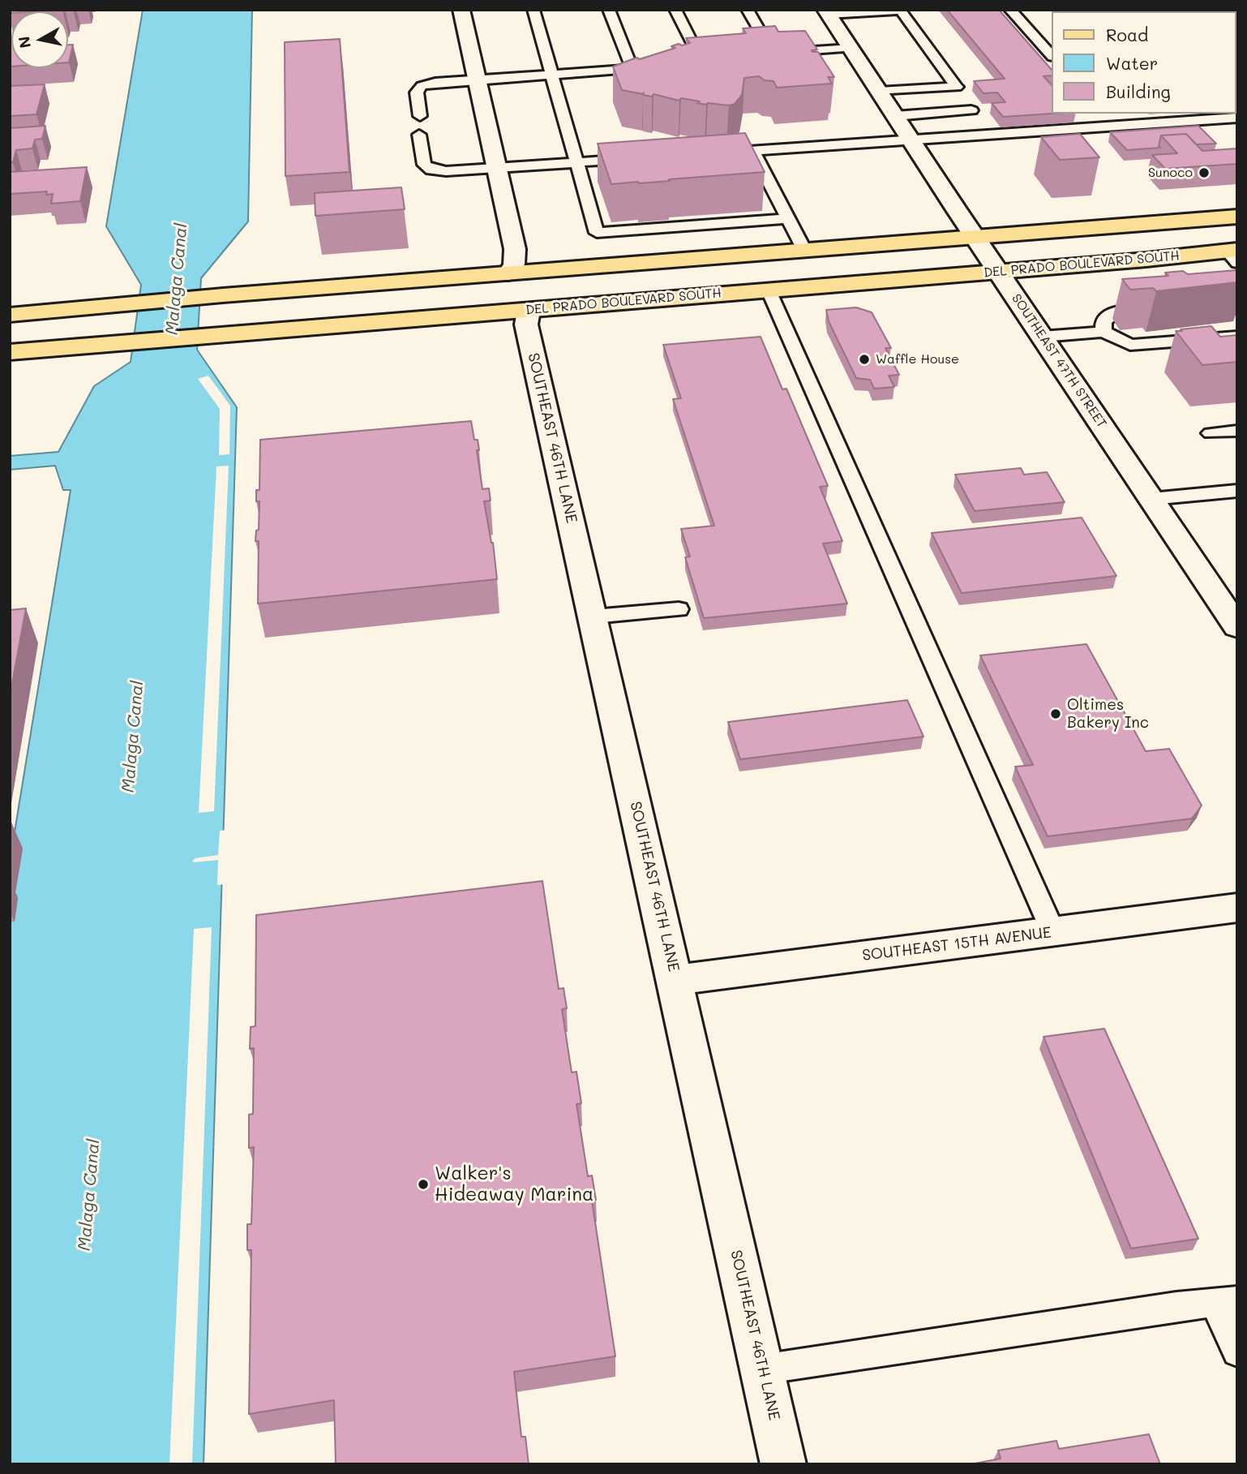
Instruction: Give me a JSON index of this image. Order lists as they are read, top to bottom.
{
  "streets": {
    "main road": ["DEL PRADO BOULEVARD SOUTH"],
    "street": ["SOUTHEAST 47TH STREET", "SOUTHEAST 46TH LANE", "SOUTHEAST 15TH AVENUE"]
  },
  "crossings": [
    ["DEL PRADO BOULEVARD SOUTH", "SOUTHEAST 47TH STREET"],
    ["DEL PRADO BOULEVARD SOUTH", "SOUTHEAST 46TH LANE"],
    ["SOUTHEAST 46TH LANE", "SOUTHEAST 15TH AVENUE"]
  ],
  "water": ["Malaga Canal"],
  "places": [
    "Sunoco",
    "Waffle House",
    "Oltimes Bakery Inc",
    "Walker's Hideaway Marina"
  ],
  "legend": ["Road", "Water", "Building"],
  "north": "left"
}
